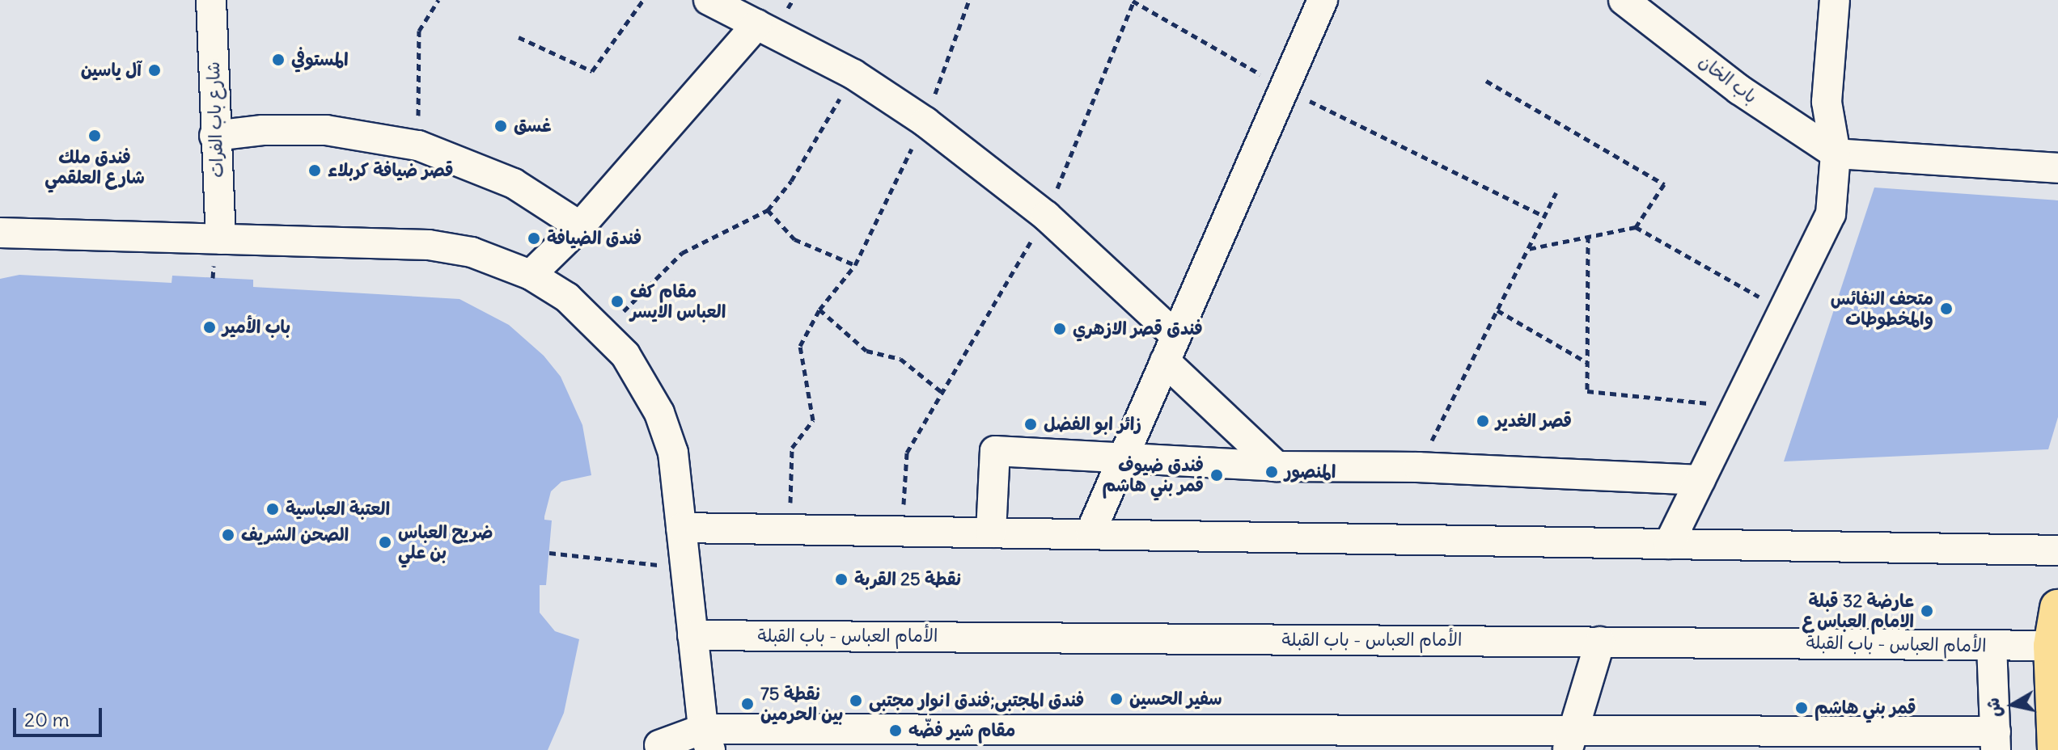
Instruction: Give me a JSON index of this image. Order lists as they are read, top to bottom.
{
  "streets": {
    "street": ["باب الخان", "شارع باب الفرات", "الأمام العباس - باب القبلة"]
  },
  "places": [
    "المستوفي",
    "آل ياسين",
    "غسق",
    "فندق ملك شارع العلقمي",
    "قصر ضيافة كربلاء",
    "فندق الضيافة",
    "مقام كف العباس الايسر",
    "متحف النفائس والمخطوطات",
    "باب الأمير",
    "فندق قصر الازهري",
    "قصر الغدير",
    "زائر ابو الفضل",
    "المنصور",
    "فندق ضيوف قمر بني هاشم",
    "العتبة العباسية",
    "الصحن الشريف",
    "ضريح العباس بن علي",
    "نقطة 25 القربة",
    "عارضة 32 قبلة الامام العباس ع",
    "سفير الحسين",
    "فندق المجتبى;فندق انوار مجتبى",
    "نقطة 75 بين الحرمين",
    "قمر بني هاشم",
    "مقام شير فضّه"
  ],
  "scale_bar": "20 m",
  "north": "left"
}
